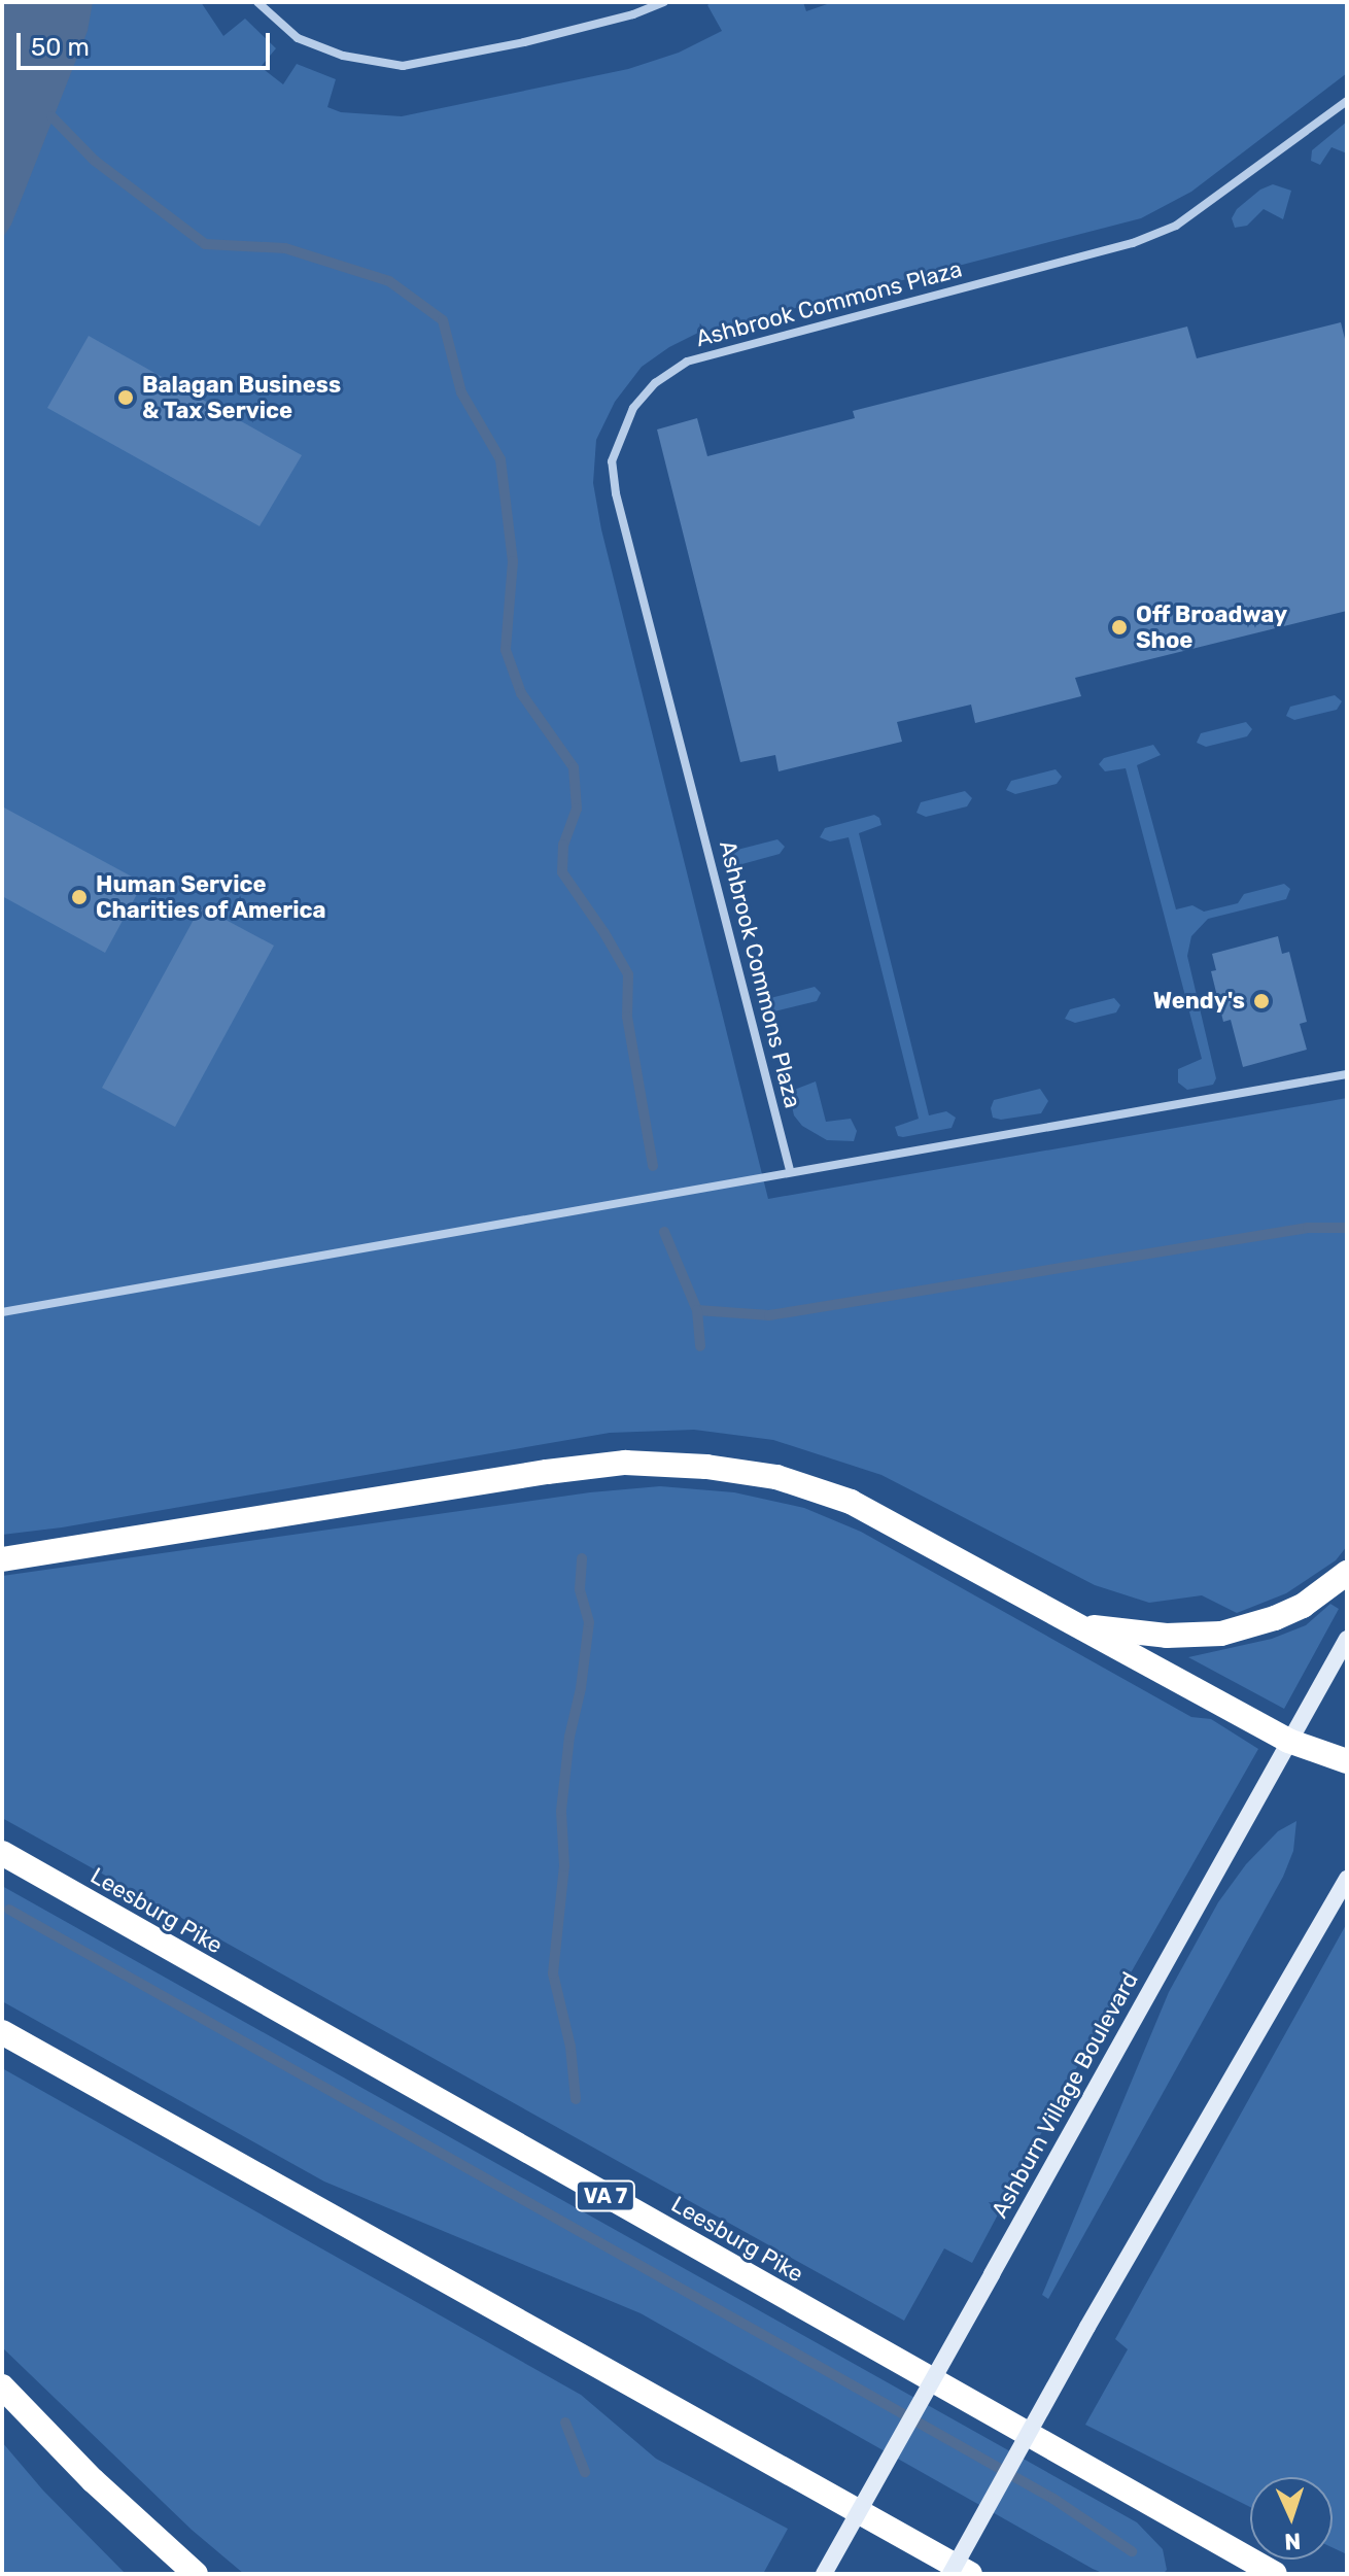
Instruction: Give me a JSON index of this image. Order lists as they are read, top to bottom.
{
  "streets": {
    "highway": ["Leesburg Pike", "VA 7"],
    "main road": ["Ashburn Village Boulevard"],
    "street": ["Ashbrook Commons Plaza"]
  },
  "places": [
    "Balagan Business & Tax Service",
    "Off Broadway Shoe",
    "Human Service Charities of America",
    "Wendy's"
  ],
  "scale_bar": "50 m",
  "north": "bottom"
}
